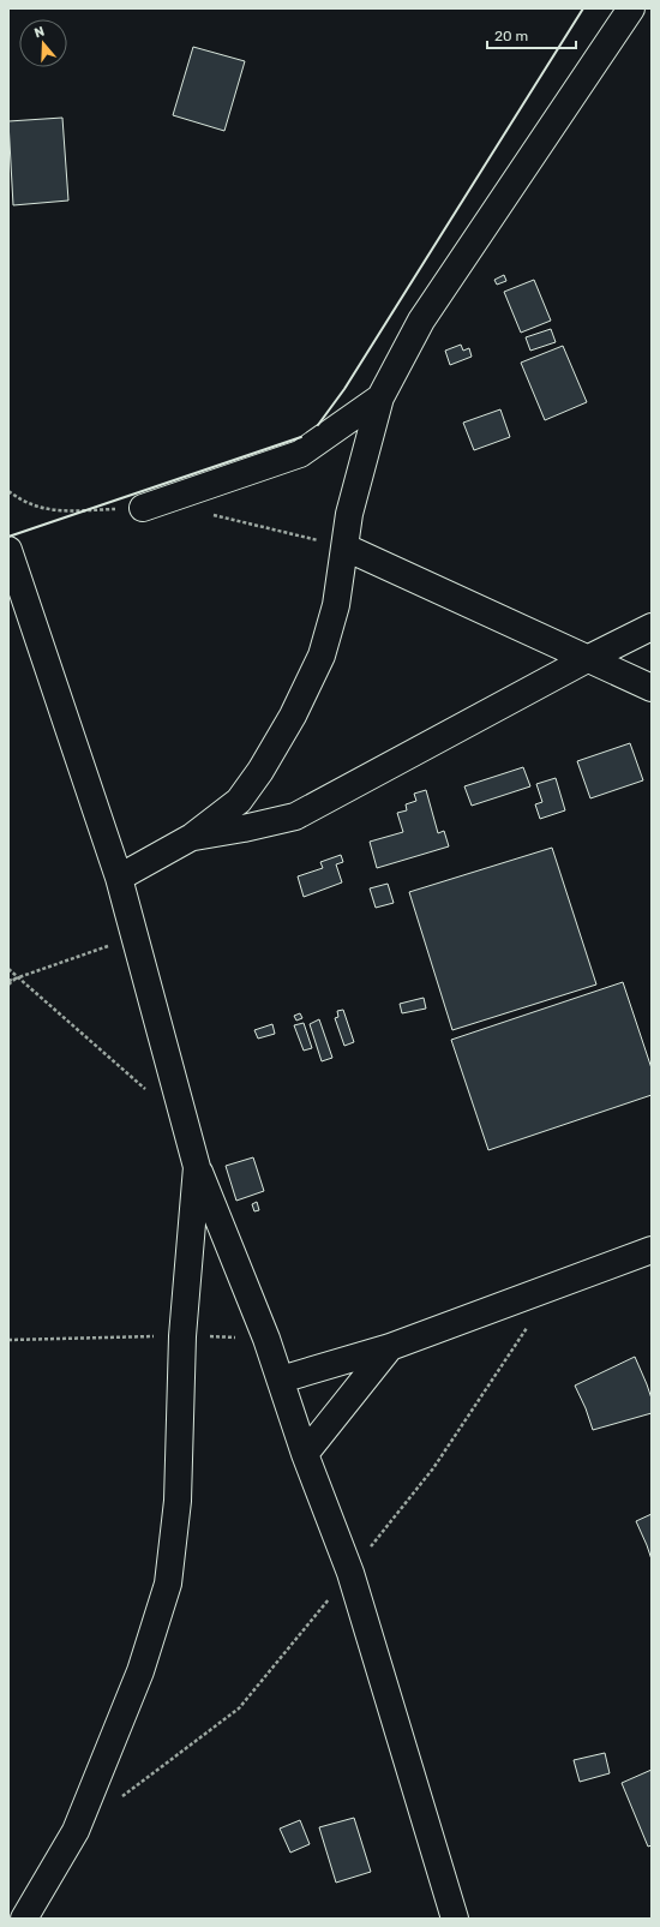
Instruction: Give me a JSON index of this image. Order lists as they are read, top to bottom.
{
  "scale_bar": "20 m",
  "north": "top"
}
